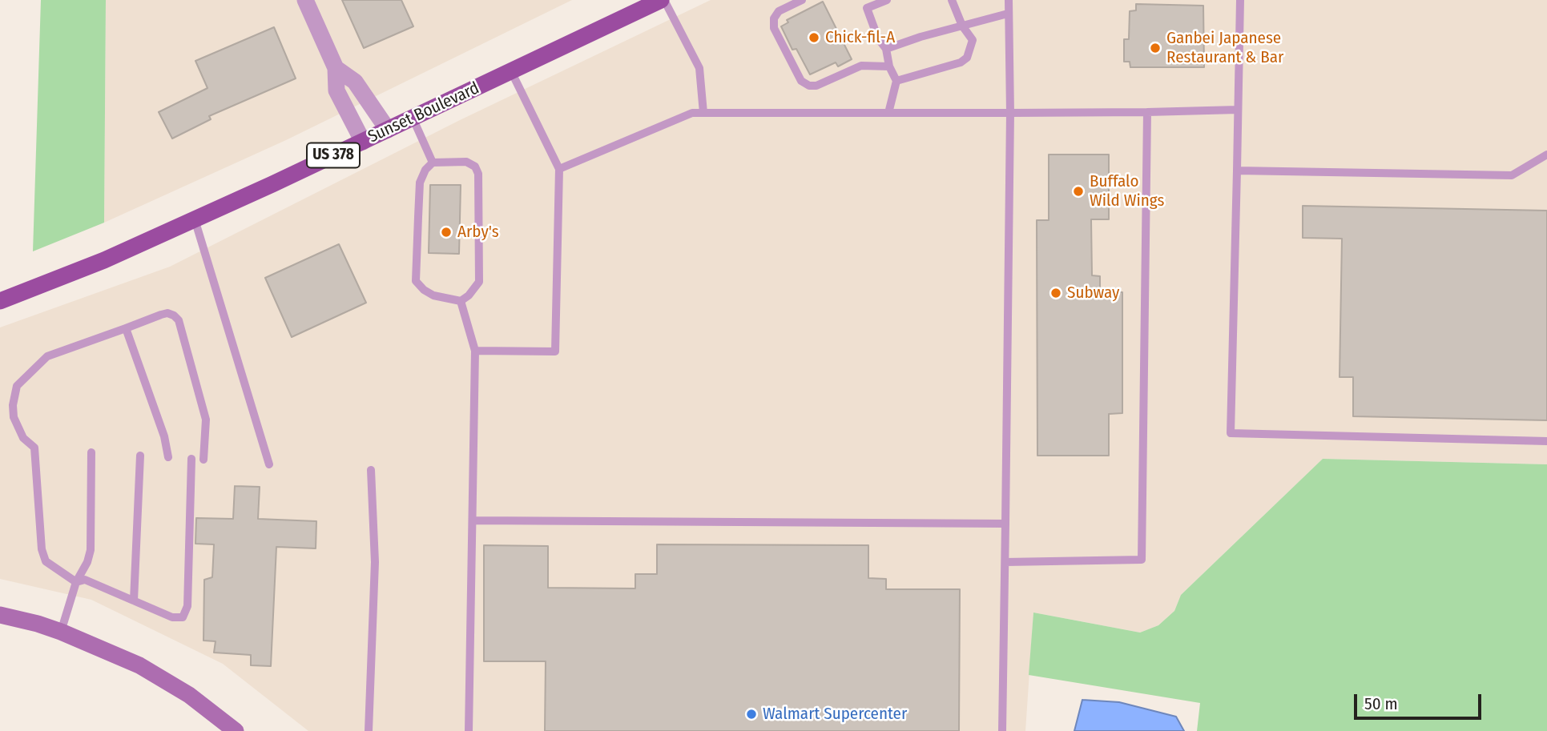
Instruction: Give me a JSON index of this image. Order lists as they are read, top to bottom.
{
  "streets": {
    "main road": ["Sunset Boulevard", "US 378"]
  },
  "places": [
    "Chick-fil-A",
    "Ganbei Japanese Restaurant & Bar",
    "Buffalo Wild Wings",
    "Arby's",
    "Subway",
    "Walmart Supercenter"
  ],
  "scale_bar": "50 m"
}
